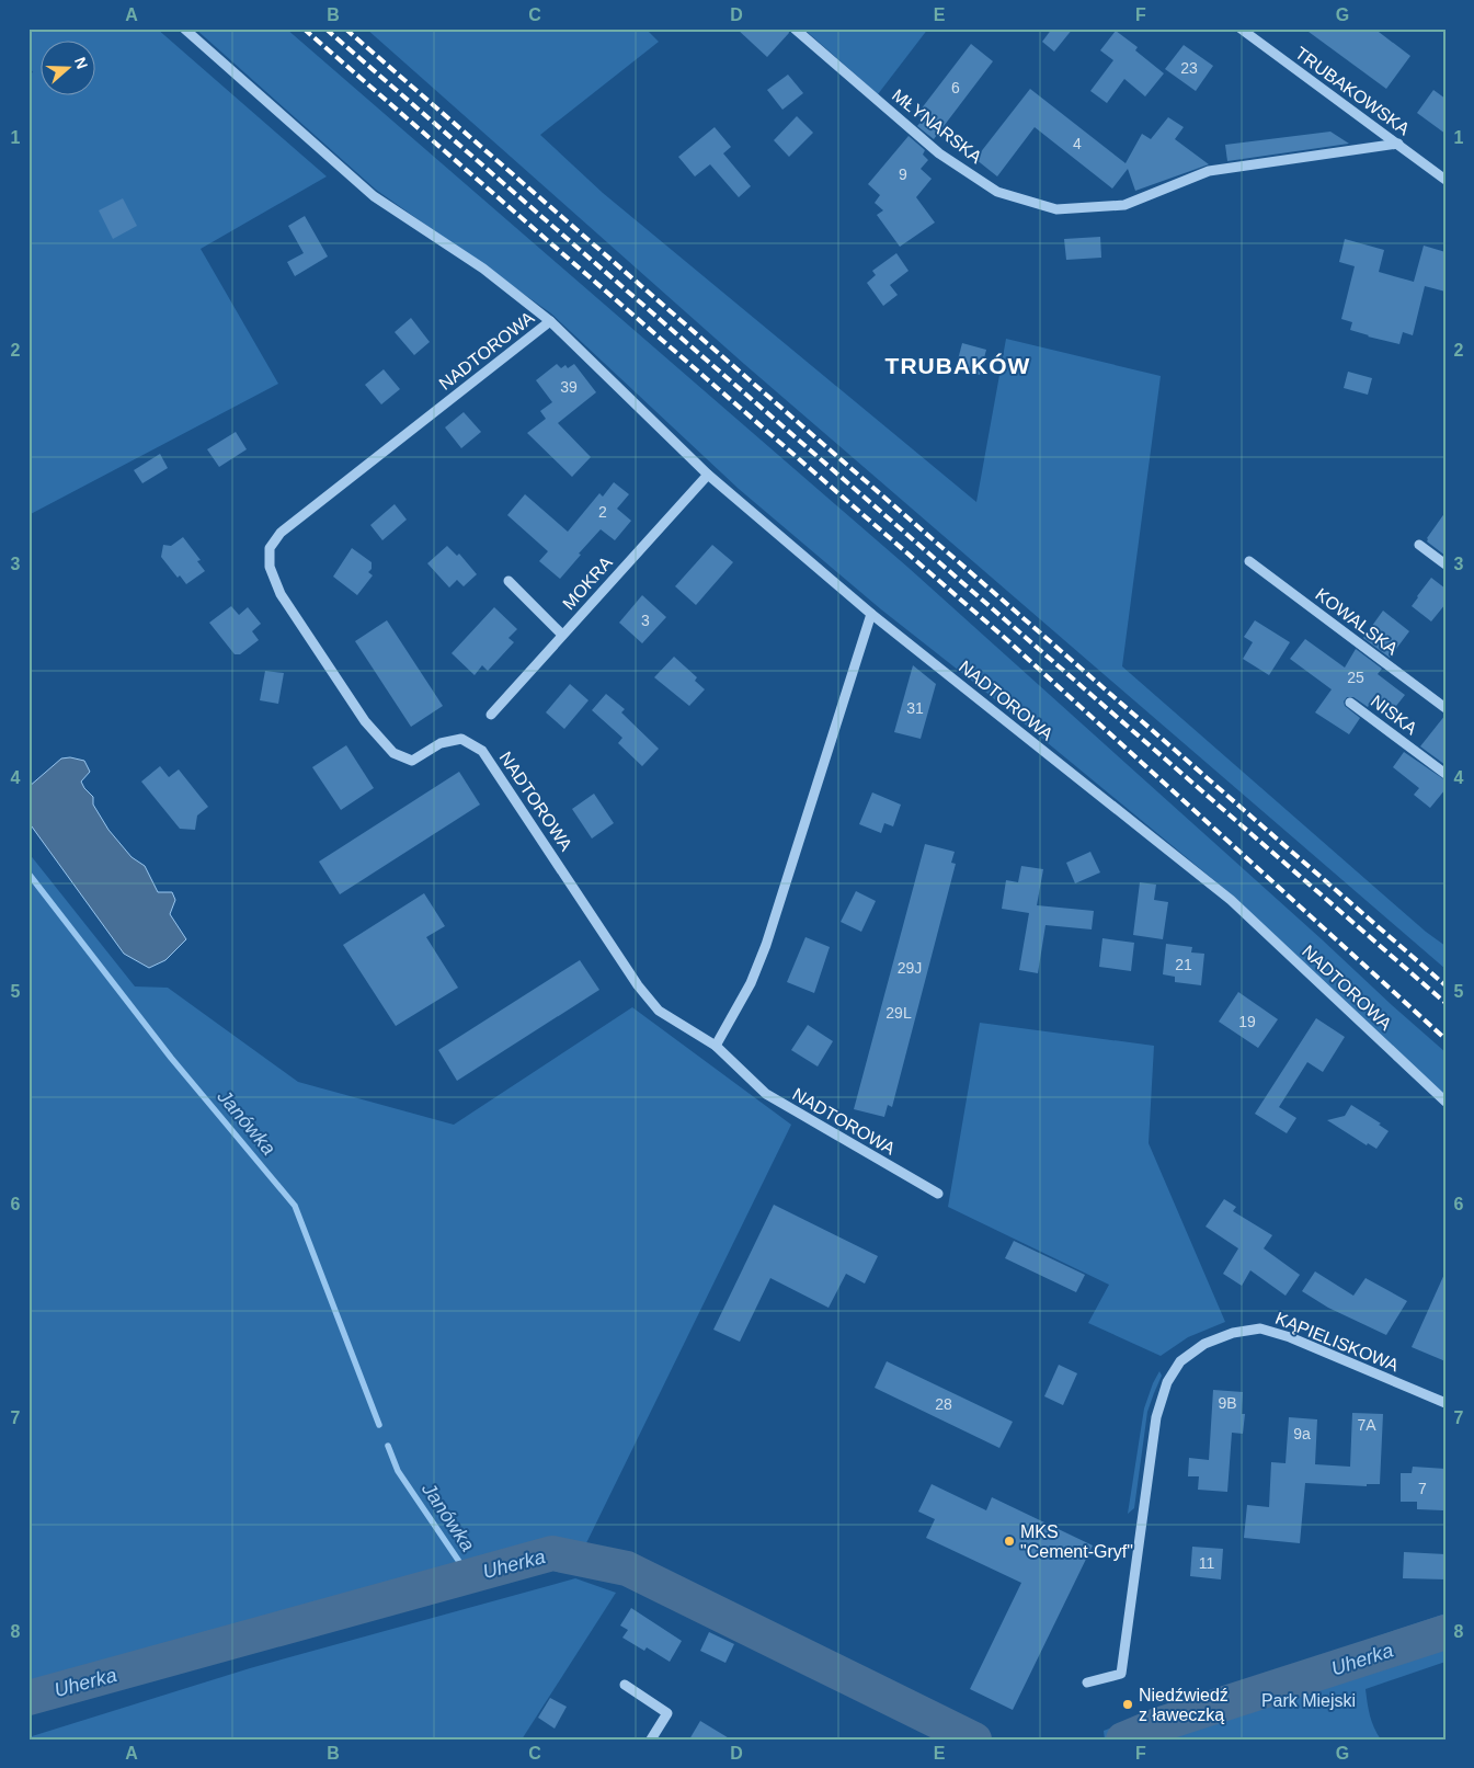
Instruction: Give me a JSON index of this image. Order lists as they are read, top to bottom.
{
  "streets": {
    "street": [
      "TRUBAKOWSKA",
      "MŁYNARSKA",
      "NADTOROWA",
      "MOKRA",
      "KOWALSKA",
      "NISKA",
      "KĄPIELISKOWA"
    ]
  },
  "crossings": [
    ["TRUBAKOWSKA", "MŁYNARSKA"],
    ["NADTOROWA", "MOKRA"]
  ],
  "districts": ["TRUBAKÓW"],
  "water": ["Janówka", "Uherka"],
  "parks": ["Park Miejski"],
  "places": ["MKS \"Cement-Gryf\"", "Niedźwiedź z ławeczką"],
  "house_numbers": [
    "23",
    "6",
    "4",
    "9",
    "39",
    "2",
    "3",
    "25",
    "31",
    "21",
    "29J",
    "29L",
    "19",
    "9B",
    "28",
    "7A",
    "9a",
    "7",
    "11"
  ],
  "north": "right",
  "grid": {
    "columns": [
      "A",
      "B",
      "C",
      "D",
      "E",
      "F",
      "G"
    ],
    "rows": [
      "1",
      "2",
      "3",
      "4",
      "5",
      "6",
      "7",
      "8"
    ]
  }
}
